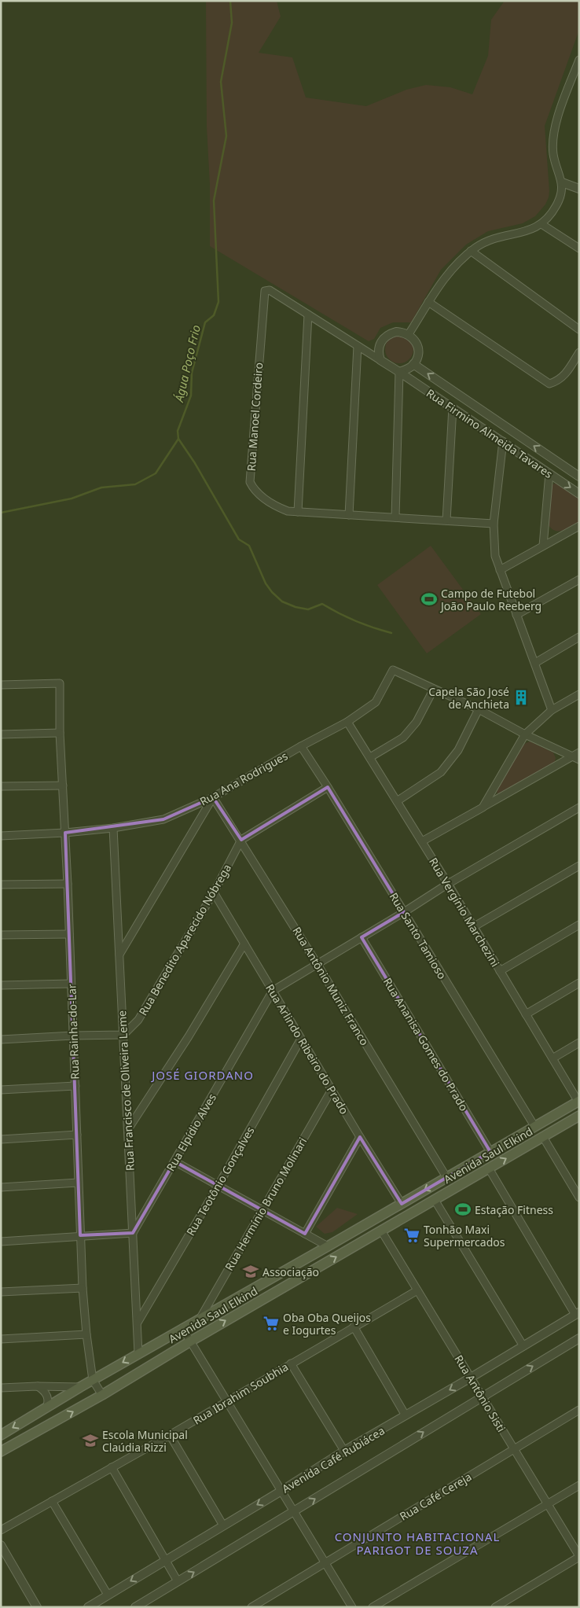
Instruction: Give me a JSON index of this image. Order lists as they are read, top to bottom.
{
  "streets": {
    "main road": ["Avenida Saul Elkind"],
    "street": [
      "Rua Manoel Cordeiro",
      "Rua Firmino Almeida Tavares",
      "Rua Ana Rodrigues",
      "Rua Vergínio Marchezini",
      "Rua Santo Tamioso",
      "Rua Benedito Aparecido Nóbrega",
      "Rua Antônio Muniz Franco",
      "Rua Rainha-do-Lar",
      "Rua Ananisa Gomes do Prado",
      "Rua Arlindo Ribeiro do Prado",
      "Rua Francisco de Oliveira Leme",
      "Rua Elpídio Alves",
      "Rua Teotônio Gonçalves",
      "Rua Hermínio Bruno Molinari",
      "Rua Ibrahim Soubhia",
      "Rua Antônio Sisti",
      "Avenida Café Rubiácea",
      "Rua Café Cereja"
    ]
  },
  "crossings": [
    ["Rua Manoel Cordeiro", "Rua Firmino Almeida Tavares"],
    ["Rua Ana Rodrigues", "Rua Vergínio Marchezini"],
    ["Rua Ana Rodrigues", "Rua Santo Tamioso"],
    ["Rua Ana Rodrigues", "Rua Antônio Muniz Franco"],
    ["Rua Ana Rodrigues", "Rua Rainha-do-Lar"],
    ["Rua Ana Rodrigues", "Rua Francisco de Oliveira Leme"],
    ["Rua Vergínio Marchezini", "Avenida Saul Elkind"],
    ["Rua Santo Tamioso", "Avenida Saul Elkind"],
    ["Rua Benedito Aparecido Nóbrega", "Rua Antônio Muniz Franco"],
    ["Rua Benedito Aparecido Nóbrega", "Rua Arlindo Ribeiro do Prado"],
    ["Rua Benedito Aparecido Nóbrega", "Rua Francisco de Oliveira Leme"],
    ["Rua Antônio Muniz Franco", "Avenida Saul Elkind"],
    ["Rua Rainha-do-Lar", "Avenida Saul Elkind"],
    ["Rua Ananisa Gomes do Prado", "Avenida Saul Elkind"],
    ["Rua Arlindo Ribeiro do Prado", "Rua Elpídio Alves"],
    ["Rua Arlindo Ribeiro do Prado", "Avenida Saul Elkind"],
    ["Rua Arlindo Ribeiro do Prado", "Rua Teotônio Gonçalves"],
    ["Rua Arlindo Ribeiro do Prado", "Rua Hermínio Bruno Molinari"],
    ["Rua Francisco de Oliveira Leme", "Rua Elpídio Alves"],
    ["Rua Francisco de Oliveira Leme", "Avenida Saul Elkind"],
    ["Rua Francisco de Oliveira Leme", "Rua Teotônio Gonçalves"],
    ["Avenida Saul Elkind", "Rua Hermínio Bruno Molinari"],
    ["Avenida Saul Elkind", "Rua Antônio Sisti"],
    ["Rua Ibrahim Soubhia", "Rua Antônio Sisti"],
    ["Rua Antônio Sisti", "Avenida Café Rubiácea"],
    ["Rua Antônio Sisti", "Rua Café Cereja"]
  ],
  "districts": ["JOSÉ GIORDANO", "CONJUNTO HABITACIONAL PARIGOT DE SOUZA"],
  "water": ["Água Poço Frio"],
  "places": {
    "sports": ["Campo de Futebol João Paulo Reeberg", "Estação Fitness"],
    "building": ["Capela São José de Anchieta"],
    "supermarket": ["Tonhão Maxi Supermercados", "Oba Oba Queijos e Iogurtes"],
    "school or university": ["Associação", "Escola Municipal Claúdia Rizzi"]
  }
}
